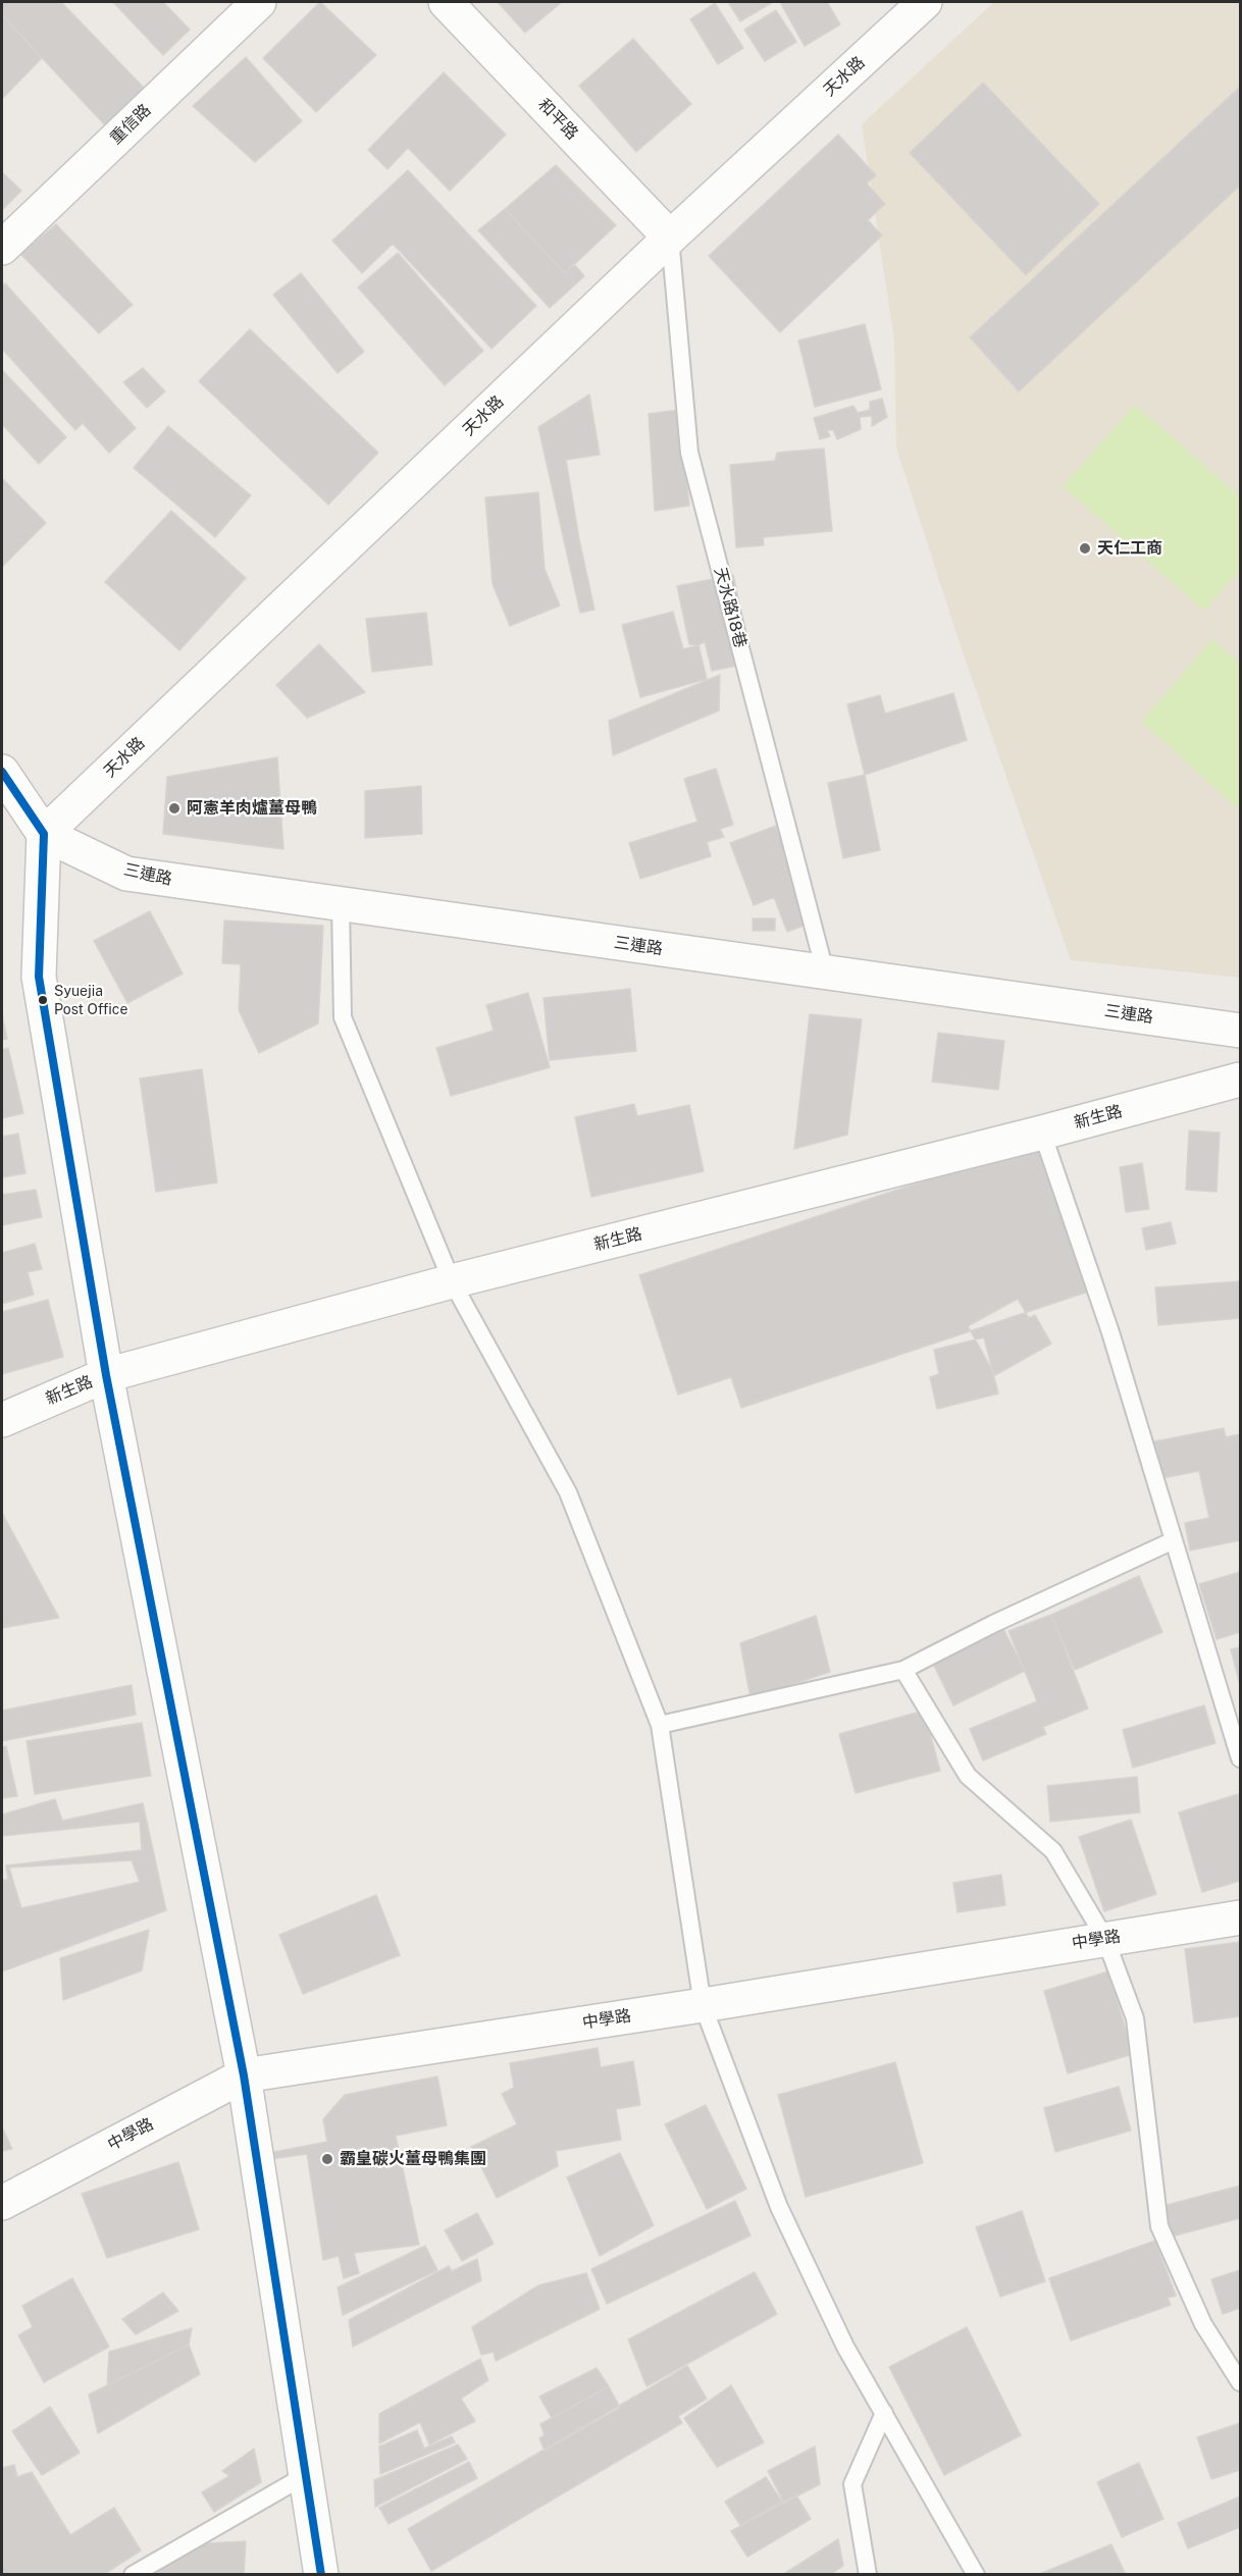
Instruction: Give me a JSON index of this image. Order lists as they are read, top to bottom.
{
  "streets": {
    "street": [
      "天水路",
      "和平路",
      "重信路",
      "三連路",
      "新生路",
      "中學路"
    ],
    "lane": ["天水路18巷"]
  },
  "crossings": [
    ["天水路", "和平路"],
    ["天水路", "天水路18巷"],
    ["天水路", "三連路"],
    ["和平路", "天水路18巷"],
    ["天水路18巷", "三連路"]
  ],
  "places": [
    "天仁工商",
    "阿憲羊肉爐薑母鴨",
    "Syuejia Post Office",
    "霸皇碳火薑母鴨集團"
  ]
}
